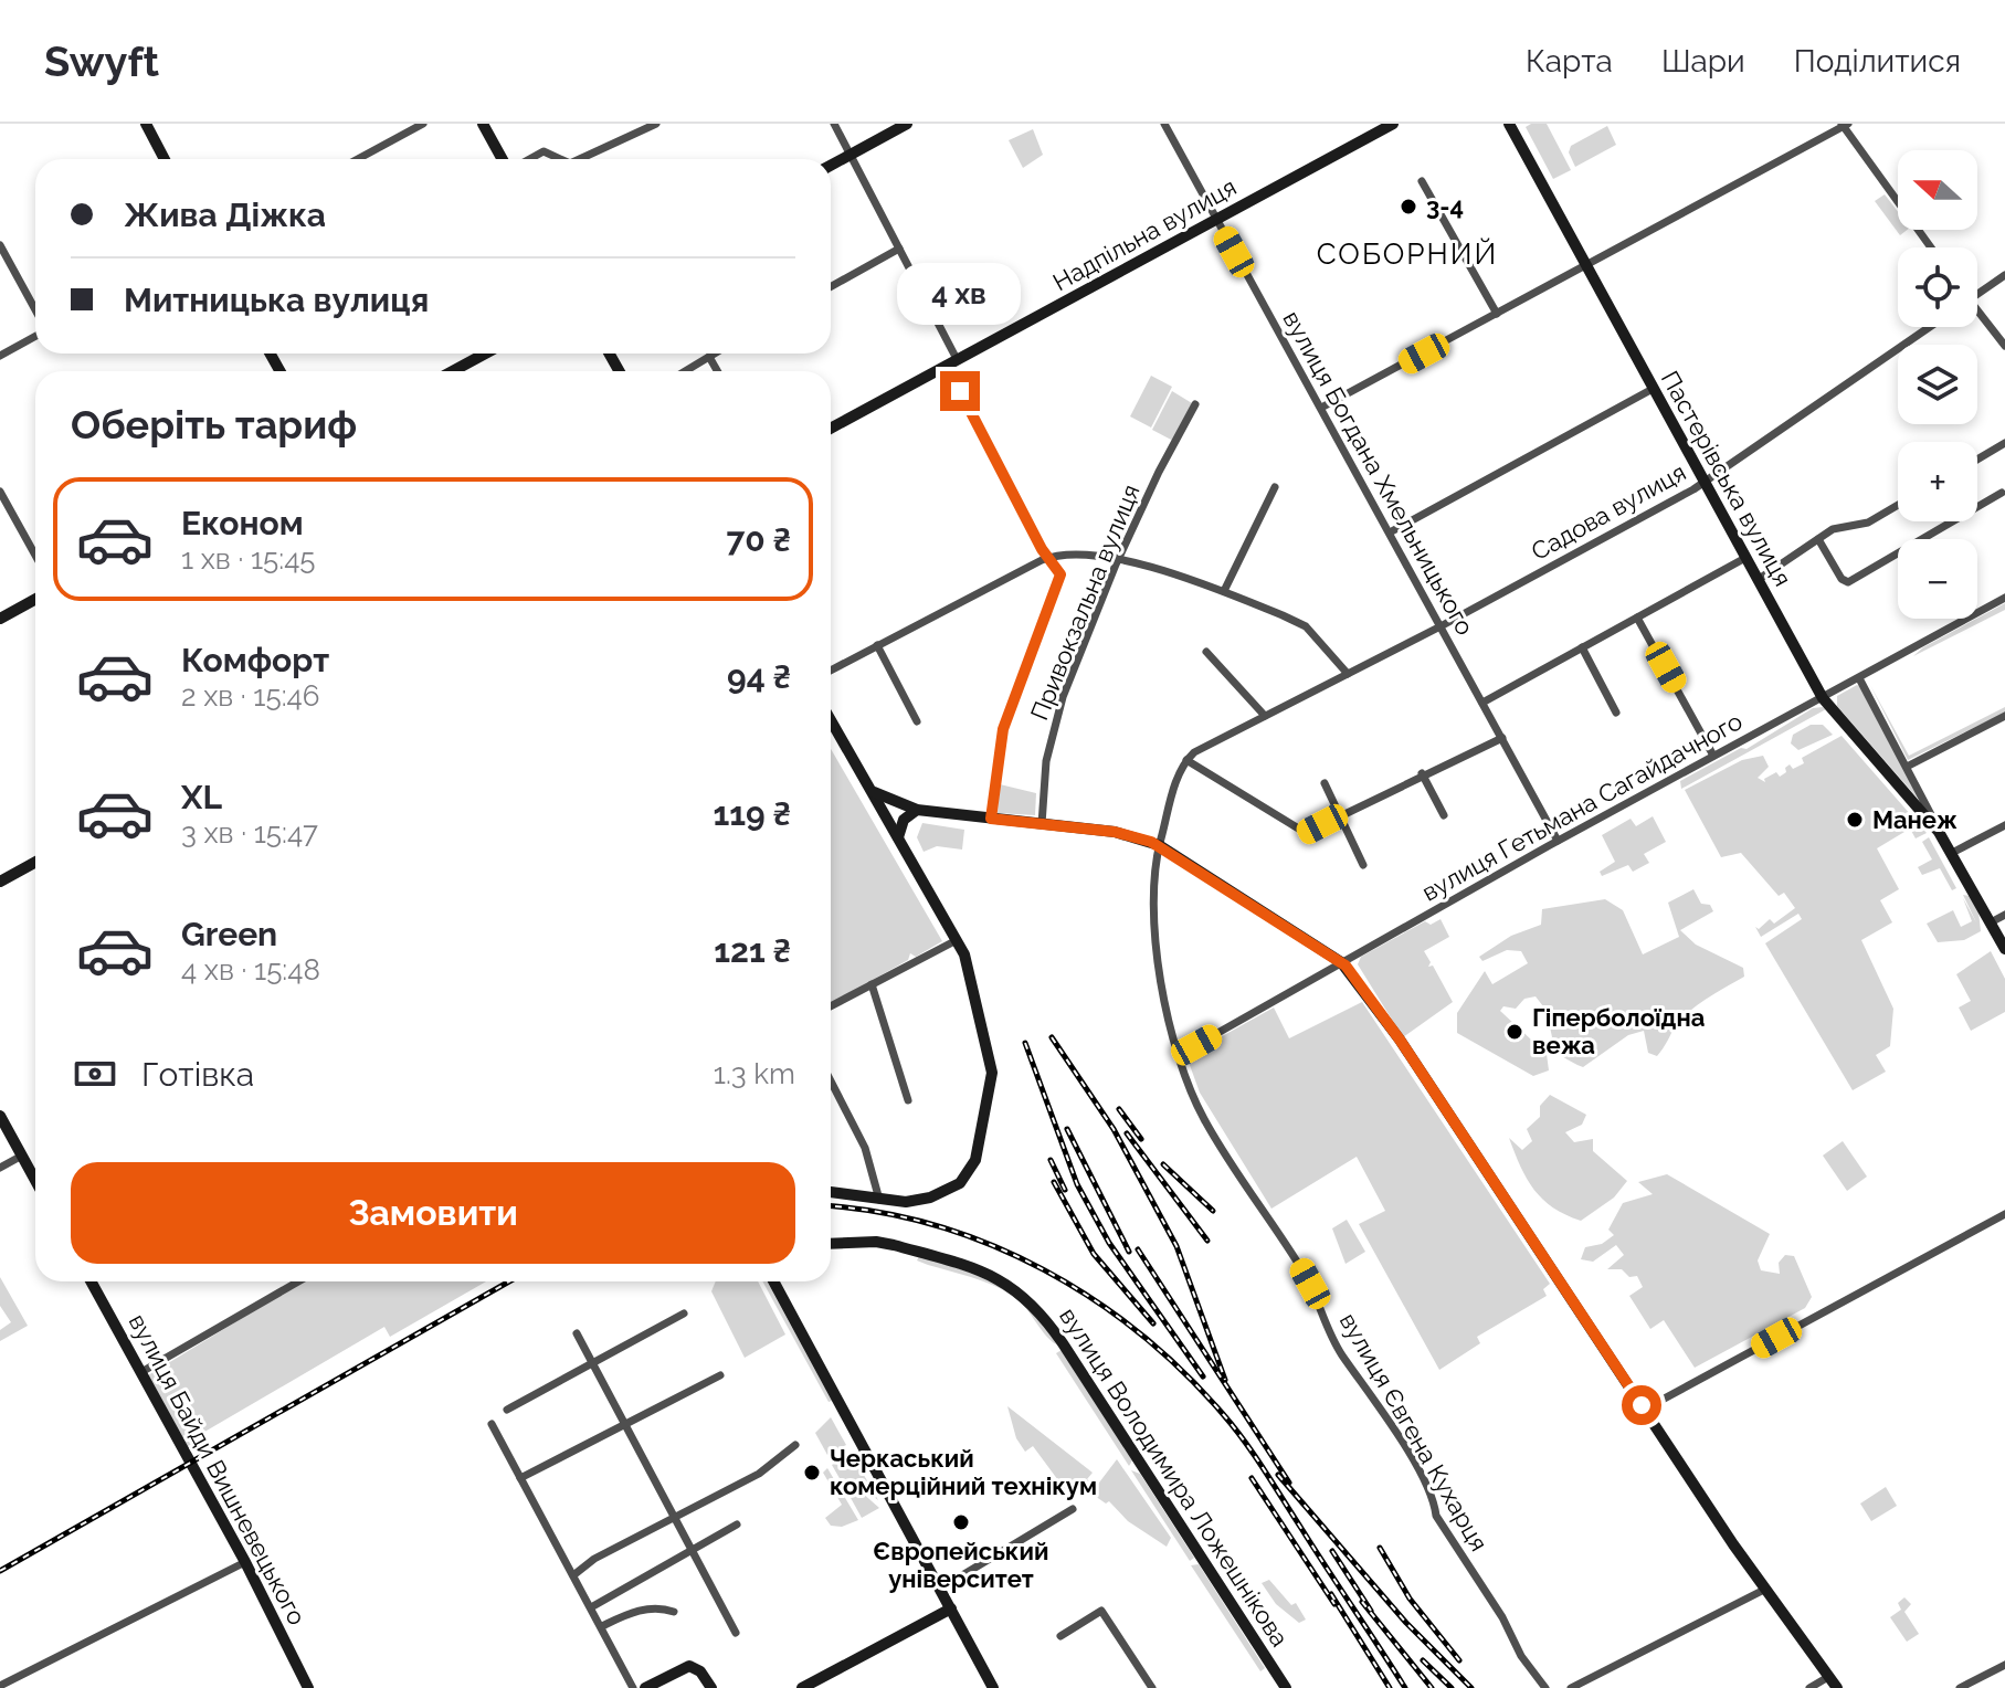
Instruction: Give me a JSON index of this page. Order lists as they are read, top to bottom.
{
  "streets": {
    "main road": [
      "Надпільна вулиця",
      "Пастерівська вулиця",
      "вулиця Байди Вишневецького",
      "вулиця Володимира Ложешнікова"
    ],
    "street": [
      "вулиця Богдана Хмельницького",
      "Садова вулиця",
      "Привокзальна вулиця",
      "вулиця Гетьмана Сагайдачного",
      "вулиця Євгена Кухарця"
    ]
  },
  "crossings": [
    ["Надпільна вулиця", "вулиця Богдана Хмельницького"],
    ["вулиця Богдана Хмельницького", "Садова вулиця"],
    ["вулиця Богдана Хмельницького", "вулиця Гетьмана Сагайдачного"],
    ["Пастерівська вулиця", "Садова вулиця"],
    ["Пастерівська вулиця", "вулиця Гетьмана Сагайдачного"],
    ["вулиця Гетьмана Сагайдачного", "вулиця Євгена Кухарця"]
  ],
  "districts": ["СОБОРНИЙ"],
  "places": [
    "3-4",
    "Манеж",
    "Гіперболоїдна вежа",
    "Черкаський комерційний технікум",
    "Європейський університет"
  ],
  "north": "left",
  "page": {
    "header": "Swyft",
    "nav": ["Карта", "Шари", "Поділитися"],
    "map_buttons": ["+", "−"],
    "banner": ["Жива Діжка", "Митницька вулиця"],
    "bubble": "4 хв",
    "heading": "Оберіть тариф",
    "list": [
      {
        "name": "Економ",
        "note": "1 хв · 15:45",
        "value": "70 ₴"
      },
      {
        "name": "Комфорт",
        "note": "2 хв · 15:46",
        "value": "94 ₴"
      },
      {
        "name": "XL",
        "note": "3 хв · 15:47",
        "value": "119 ₴"
      },
      {
        "name": "Green",
        "note": "4 хв · 15:48",
        "value": "121 ₴"
      }
    ],
    "pay": ["Готівка", "1.3 km"],
    "buttons": "Замовити"
  }
}
